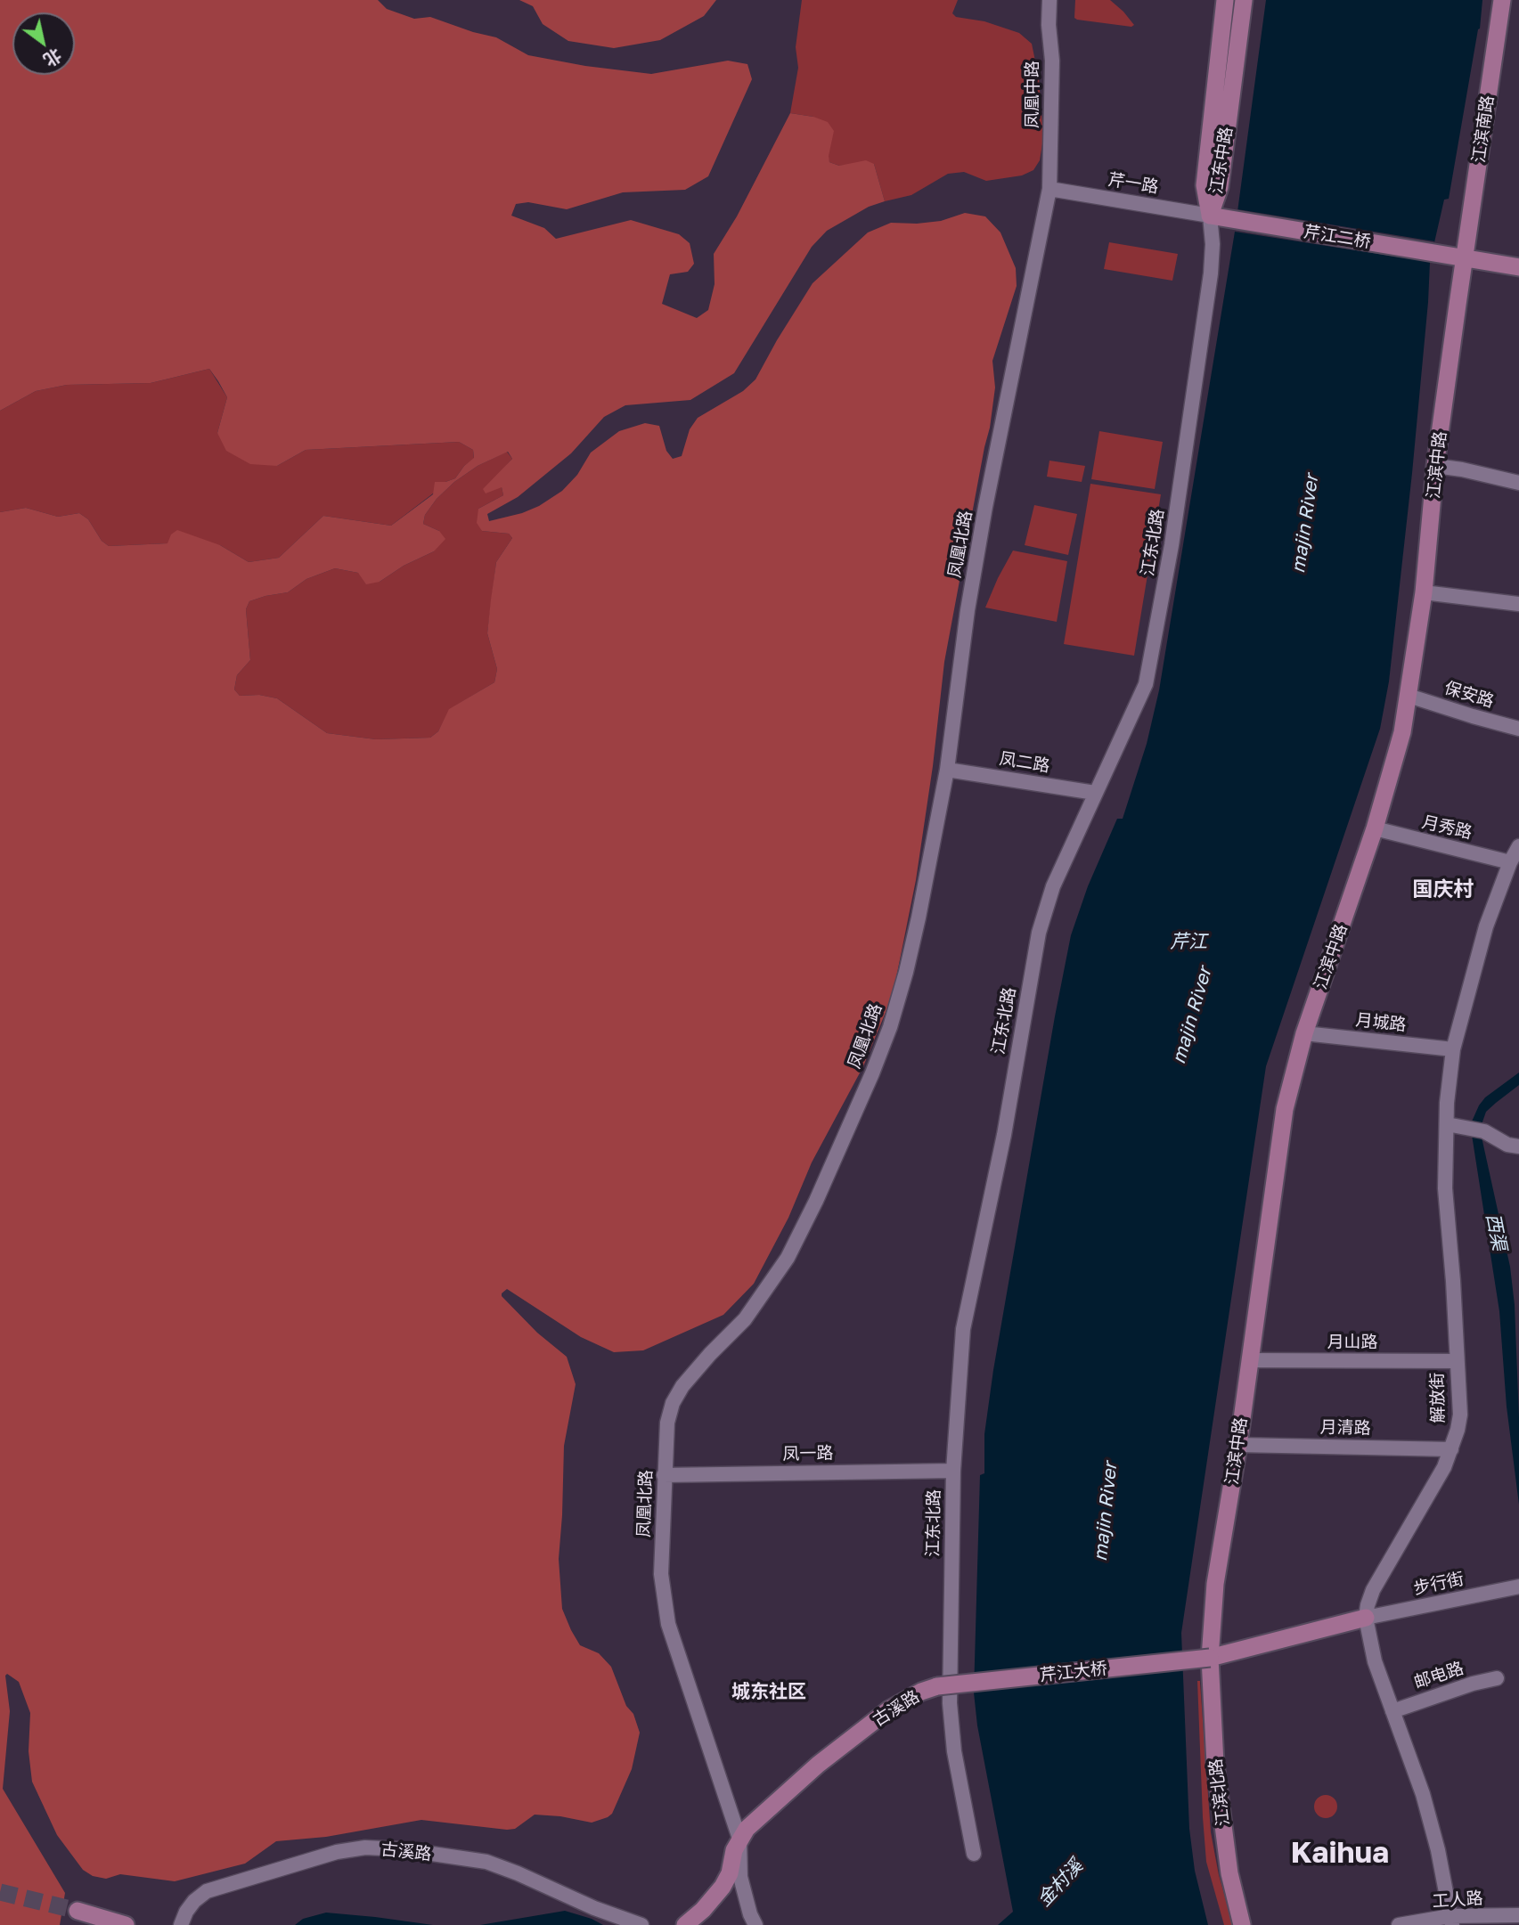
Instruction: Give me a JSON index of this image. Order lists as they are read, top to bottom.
{
  "streets": {
    "main road": [
      "江滨南路",
      "江东中路",
      "芹江二桥",
      "江滨中路",
      "芹江大桥",
      "古溪路",
      "江滨北路"
    ],
    "street": [
      "凤凰中路",
      "芹一路",
      "江东北路",
      "凤凰北路",
      "保安路",
      "凤二路",
      "月秀路",
      "月城路",
      "月山路",
      "解放街",
      "月清路",
      "凤一路",
      "步行街",
      "邮电路",
      "工人路"
    ]
  },
  "crossings": [
    ["凤凰中路", "芹一路"],
    ["凤凰中路", "凤凰北路"],
    ["江滨南路", "芹江二桥"],
    ["江滨南路", "江滨中路"],
    ["江东中路", "芹一路"],
    ["江东中路", "芹江二桥"],
    ["江东中路", "江东北路"],
    ["芹一路", "芹江二桥"],
    ["芹一路", "江东北路"],
    ["芹一路", "凤凰北路"],
    ["芹江二桥", "江滨中路"],
    ["芹江二桥", "江东北路"],
    ["江滨中路", "保安路"],
    ["江滨中路", "月秀路"],
    ["江滨中路", "月城路"],
    ["江滨中路", "月山路"],
    ["江滨中路", "月清路"],
    ["江滨中路", "芹江大桥"],
    ["江滨中路", "江滨北路"],
    ["江东北路", "凤二路"],
    ["江东北路", "凤一路"],
    ["凤凰北路", "凤二路"],
    ["凤凰北路", "凤一路"],
    ["凤凰北路", "古溪路"],
    ["月秀路", "解放街"],
    ["月城路", "解放街"],
    ["月山路", "解放街"],
    ["解放街", "月清路"],
    ["解放街", "步行街"],
    ["解放街", "邮电路"],
    ["解放街", "工人路"],
    ["芹江大桥", "古溪路"],
    ["芹江大桥", "江滨北路"]
  ],
  "districts": ["国庆村", "城东社区", "Kaihua"],
  "water": [
    "majin River",
    "芹江",
    "西渠",
    "金村溪"
  ],
  "north": "bottom right"
}
